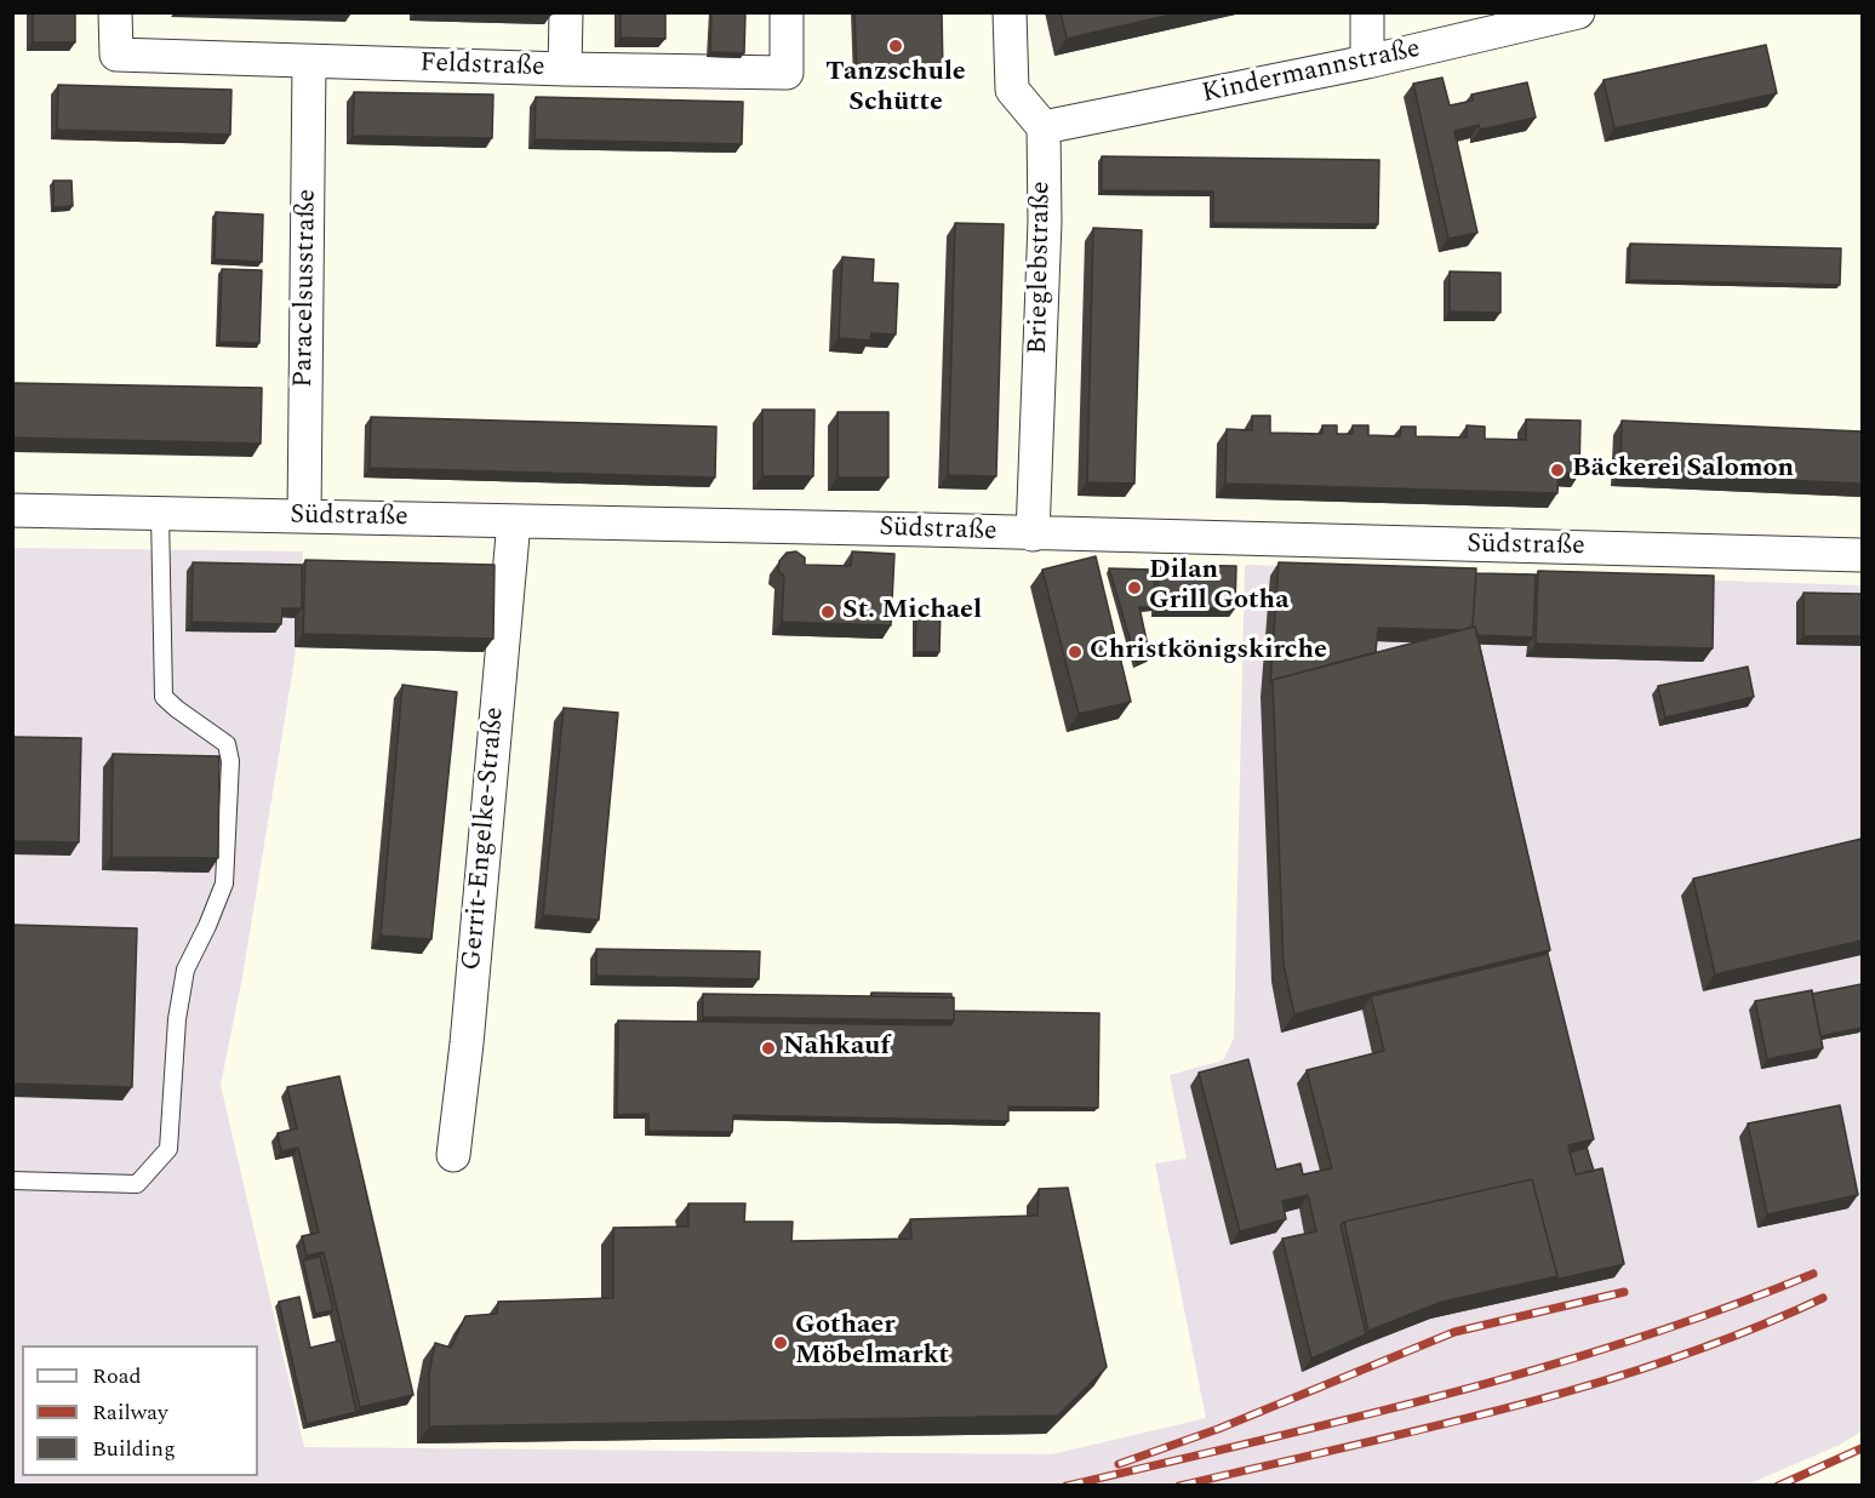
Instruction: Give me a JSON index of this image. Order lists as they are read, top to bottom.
{
  "streets": {
    "street": [
      "Feldstraße",
      "Kindermannstraße",
      "Brieglebstraße",
      "Paracelsusstraße",
      "Südstraße",
      "Gerrit-Engelke-Straße"
    ]
  },
  "crossings": [
    ["Feldstraße", "Paracelsusstraße"],
    ["Kindermannstraße", "Brieglebstraße"],
    ["Brieglebstraße", "Südstraße"],
    ["Paracelsusstraße", "Südstraße"],
    ["Südstraße", "Gerrit-Engelke-Straße"]
  ],
  "places": [
    "Tanzschule Schütte",
    "Bäckerei Salomon",
    "Dilan Grill Gotha",
    "St. Michael",
    "Christkönigskirche",
    "Nahkauf",
    "Gothaer Möbelmarkt"
  ],
  "legend": ["Road", "Railway", "Building"]
}
